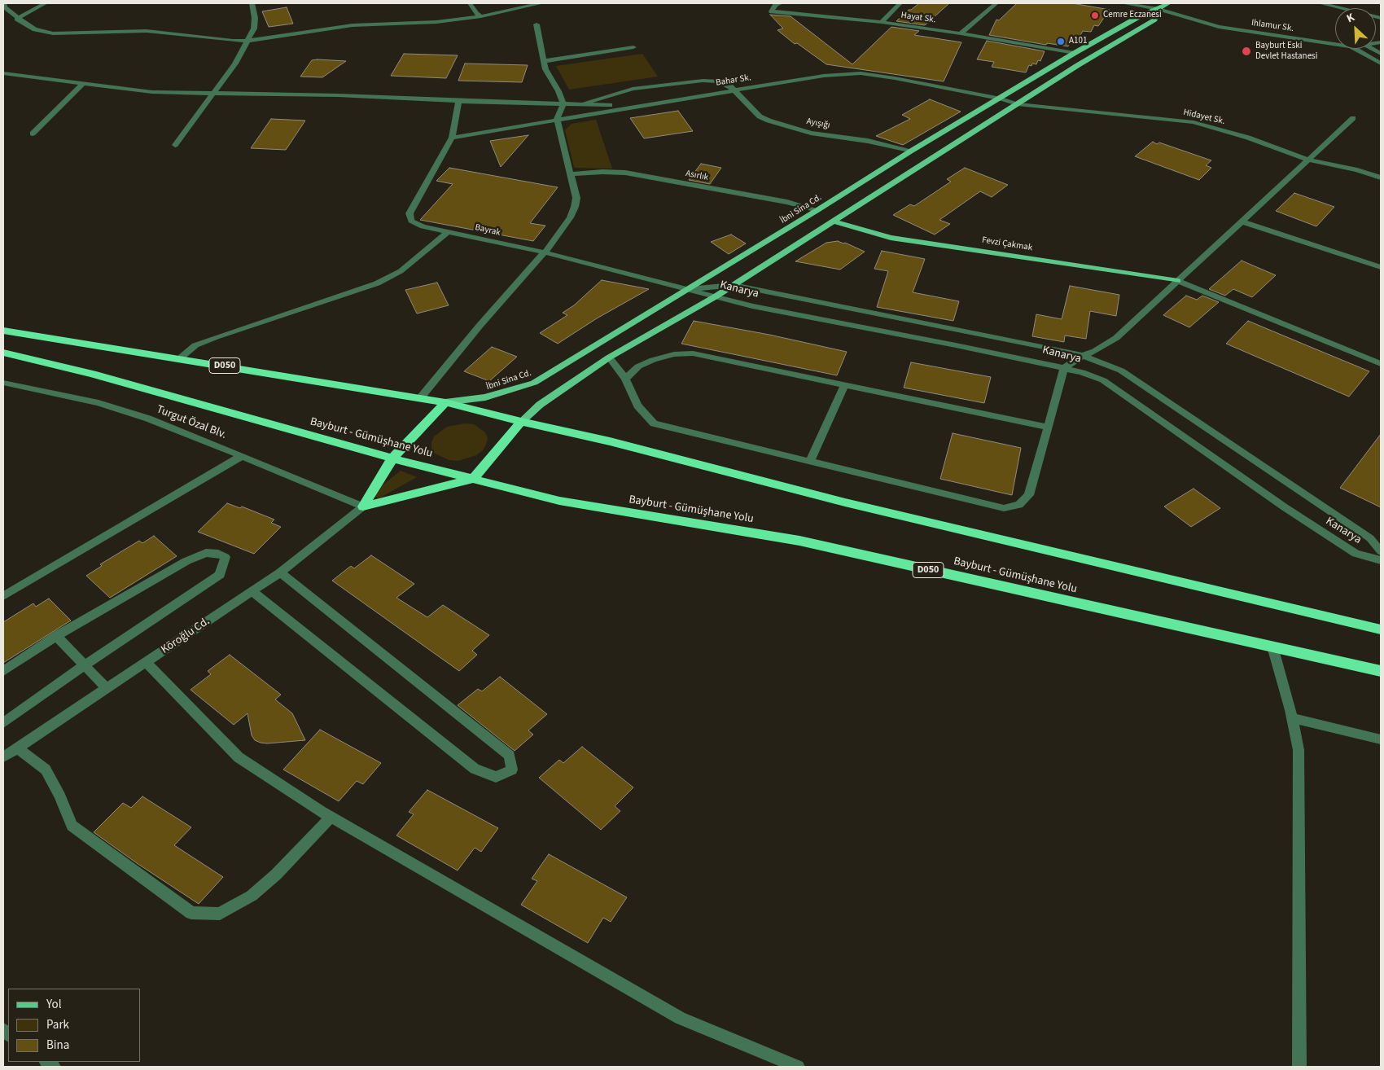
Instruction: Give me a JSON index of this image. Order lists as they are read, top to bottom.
{
  "streets": {
    "highway": ["D050", "Bayburt - Gümüşhane Yolu"],
    "main road": ["İbni Sina Cd.", "Fevzi Çakmak"],
    "street": [
      "Hayat Sk.",
      "Ihlamur Sk.",
      "Bahar Sk.",
      "Hidayet Sk.",
      "Ayışığı",
      "Asırlık",
      "Bayrak",
      "Kanarya",
      "Turgut Özal Blv.",
      "Köroğlu Cd."
    ]
  },
  "crossings": [
    ["Hayat Sk.", "İbni Sina Cd."],
    ["Ihlamur Sk.", "İbni Sina Cd."],
    ["Bahar Sk.", "Hidayet Sk."],
    ["Bahar Sk.", "Ayışığı"],
    ["Bahar Sk.", "İbni Sina Cd."],
    ["Bahar Sk.", "Bayrak"],
    ["Hidayet Sk.", "İbni Sina Cd."],
    ["Ayışığı", "İbni Sina Cd."],
    ["Asırlık", "İbni Sina Cd."],
    ["İbni Sina Cd.", "Bayrak"],
    ["İbni Sina Cd.", "Fevzi Çakmak"],
    ["İbni Sina Cd.", "Kanarya"],
    ["İbni Sina Cd.", "D050"],
    ["Bayrak", "Kanarya"],
    ["Turgut Özal Blv.", "Köroğlu Cd."]
  ],
  "places": ["Cemre Eczanesi", "A101", "Bayburt Eski Devlet Hastanesi"],
  "legend": ["Yol", "Park", "Bina"],
  "north": "top left"
}
